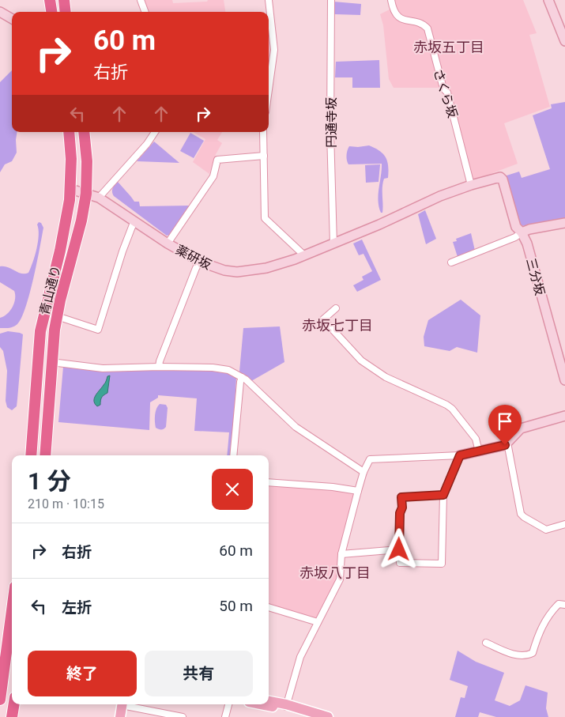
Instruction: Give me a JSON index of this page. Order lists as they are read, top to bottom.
{
  "streets": {
    "highway": ["青山通り"],
    "street": [
      "さくら坂",
      "円通寺坂",
      "薬研坂",
      "三分坂"
    ]
  },
  "crossings": [
    ["さくら坂", "薬研坂"],
    ["円通寺坂", "薬研坂"],
    ["薬研坂", "三分坂"],
    ["薬研坂", "青山通り"]
  ],
  "districts": ["赤坂五丁目", "赤坂七丁目", "赤坂八丁目"],
  "page": {
    "turn": ["60 m", "右折"],
    "heading": ["1 分", "210 m · 10:15"],
    "list": [
      {
        "name": "右折",
        "value": "60 m"
      },
      {
        "name": "左折",
        "value": "50 m"
      }
    ],
    "buttons": ["終了", "共有"]
  }
}
